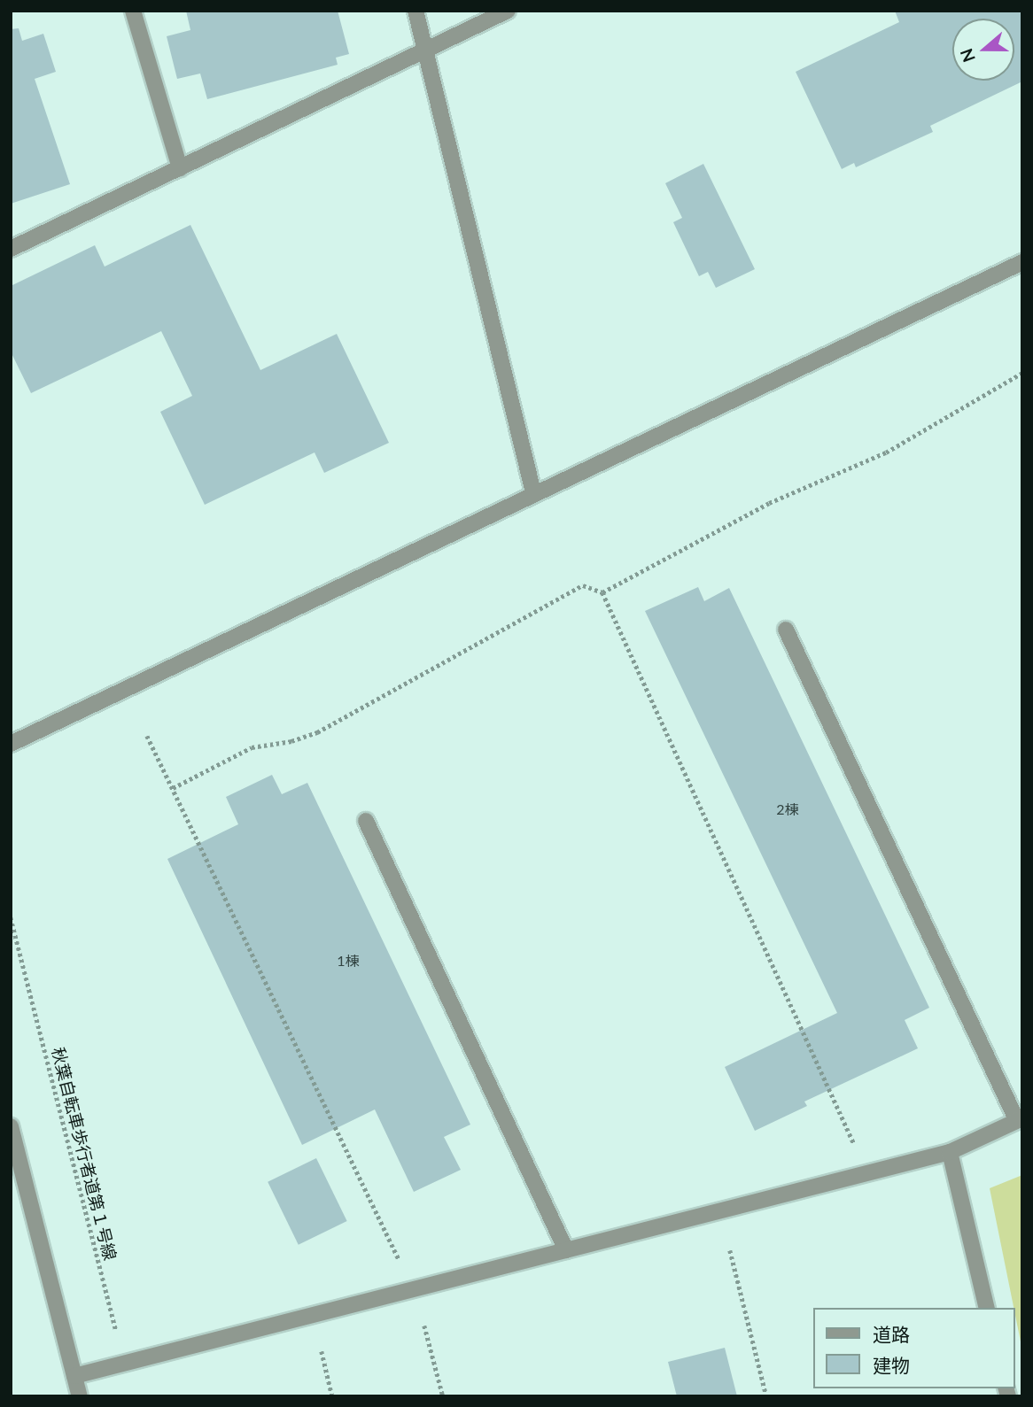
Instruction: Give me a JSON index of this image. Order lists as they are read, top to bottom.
{
  "streets": {
    "path": ["秋葉自転車歩行者道第１号線"]
  },
  "house_numbers": ["2棟", "1棟"],
  "legend": ["道路", "建物"],
  "north": "left"
}
